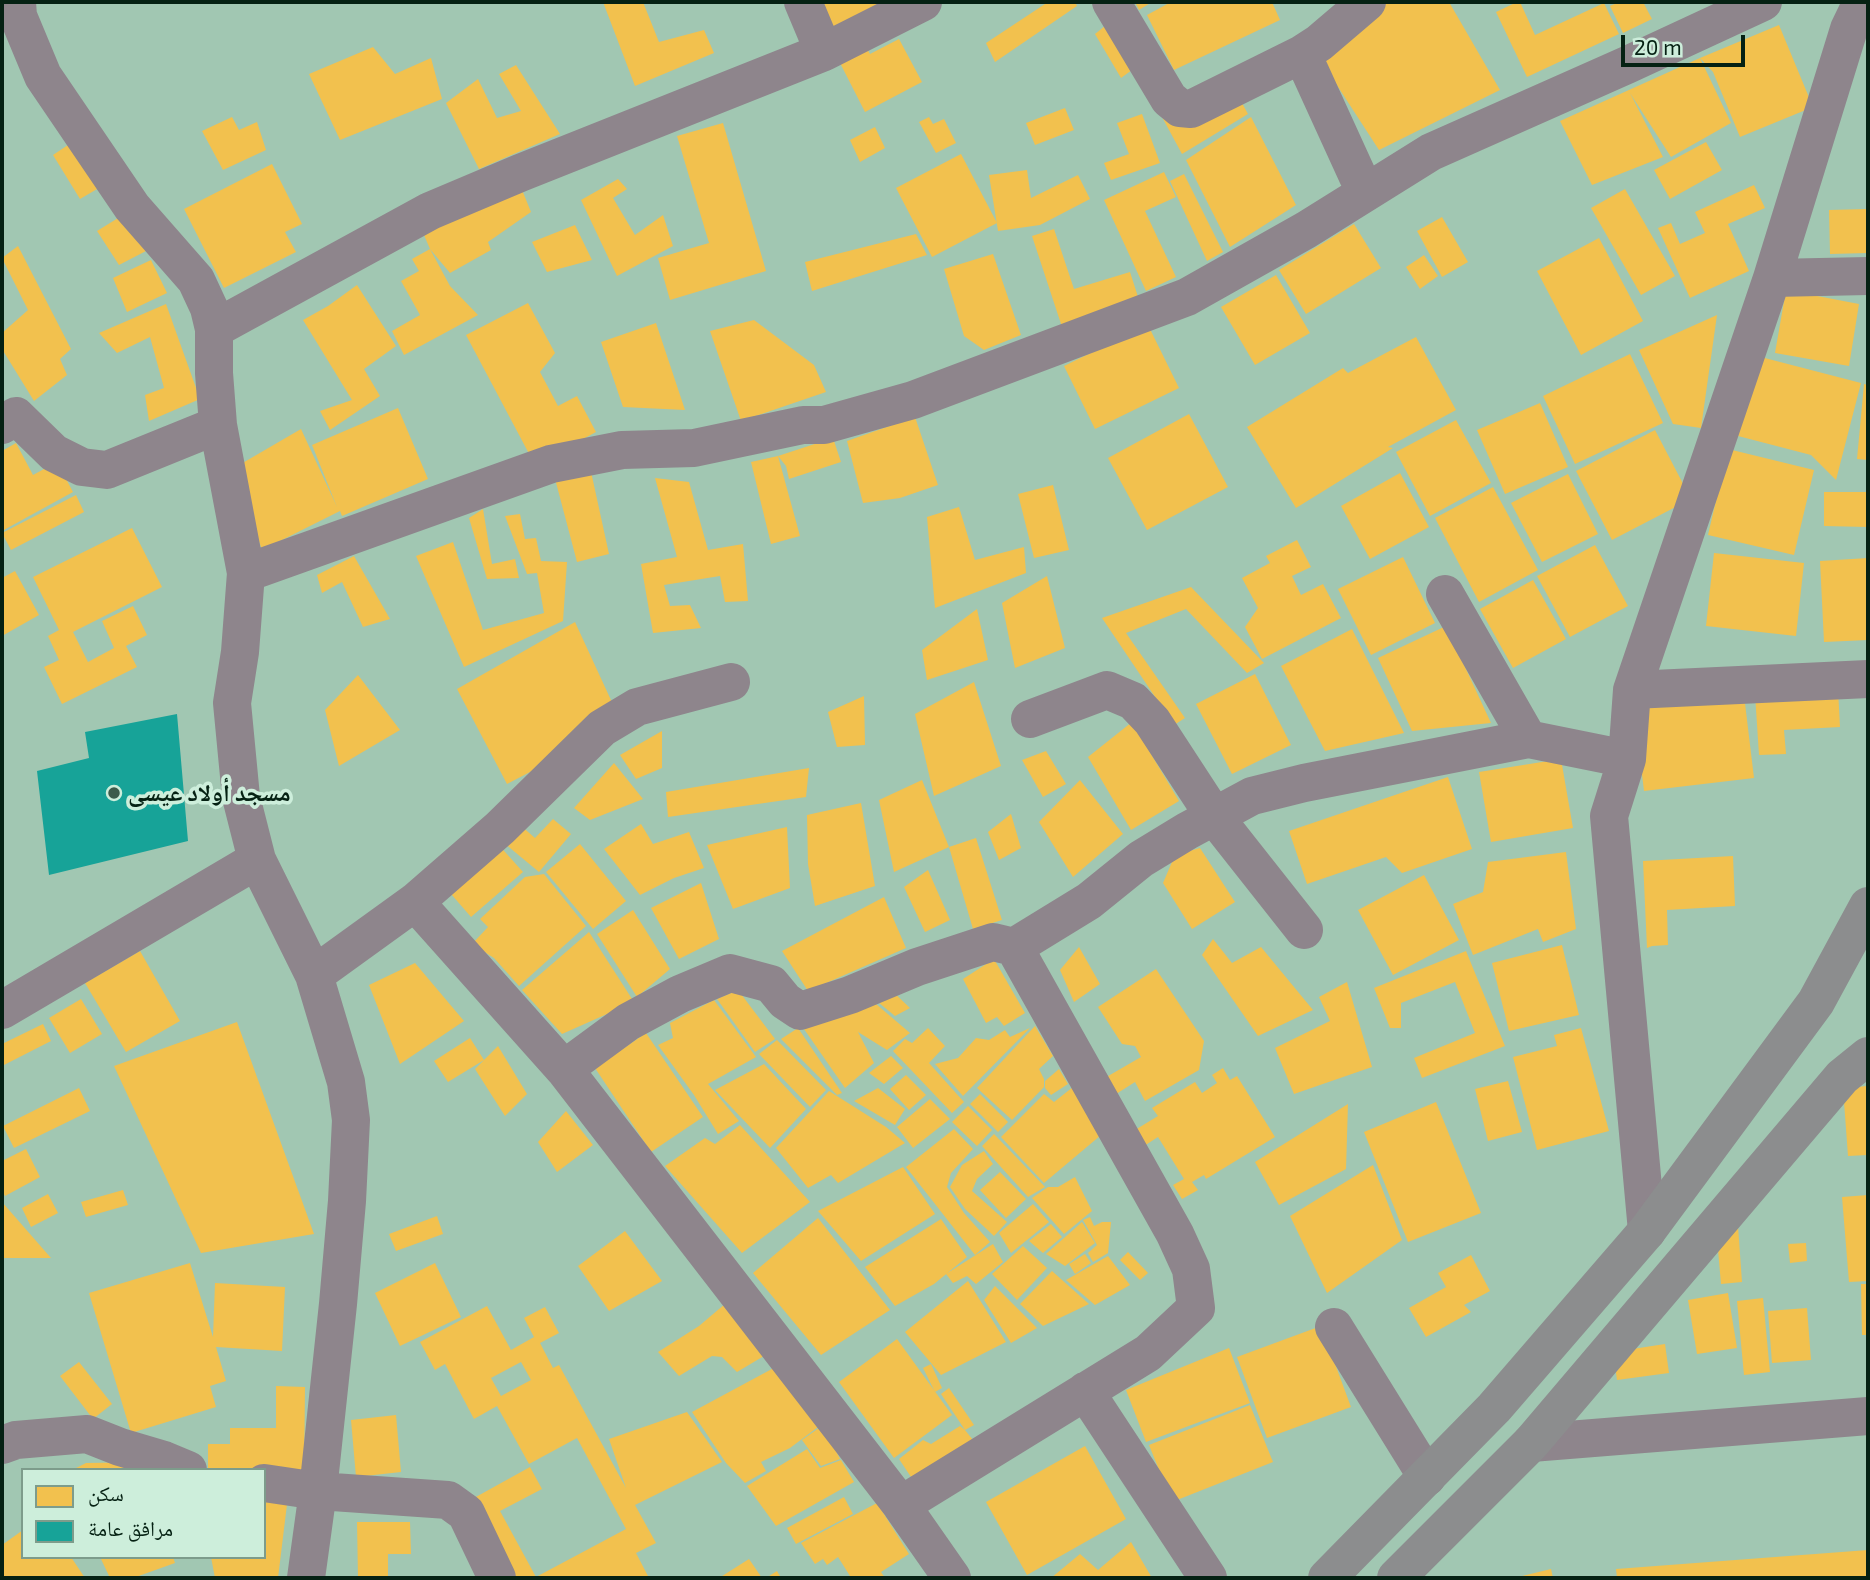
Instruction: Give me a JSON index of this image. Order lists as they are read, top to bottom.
{
  "places": ["مسجد أولاد عيسى"],
  "legend": ["سكن", "مرافق عامة"],
  "scale_bar": "20 m"
}
